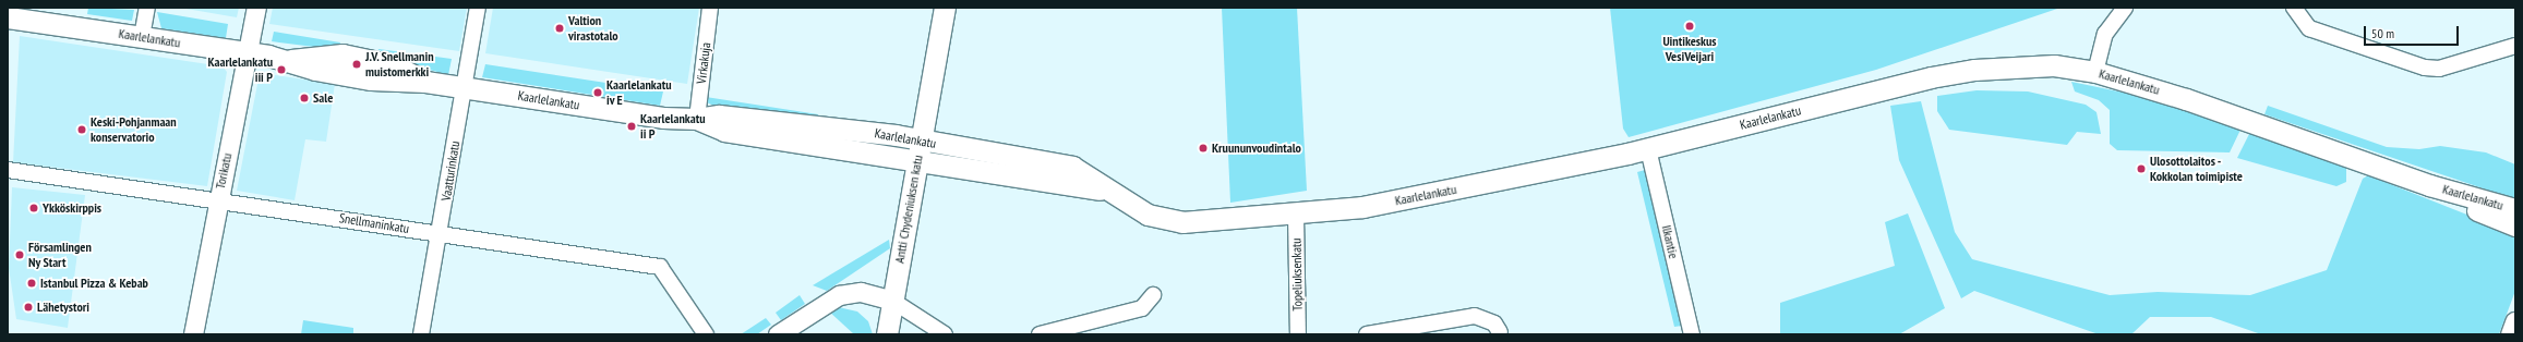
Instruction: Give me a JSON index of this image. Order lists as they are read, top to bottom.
{
  "streets": {
    "main road": ["Kaarlelankatu", "Antti Chydeniuksen katu"],
    "street": [
      "Virkakuja",
      "Torikatu",
      "Vaatturinkatu",
      "Snellmaninkatu",
      "Ilkantie",
      "Topeliuksenkatu"
    ]
  },
  "crossings": [
    ["Kaarlelankatu", "Virkakuja"],
    ["Kaarlelankatu", "Torikatu"],
    ["Kaarlelankatu", "Vaatturinkatu"],
    ["Kaarlelankatu", "Antti Chydeniuksen katu"],
    ["Kaarlelankatu", "Ilkantie"],
    ["Kaarlelankatu", "Topeliuksenkatu"],
    ["Torikatu", "Snellmaninkatu"],
    ["Vaatturinkatu", "Snellmaninkatu"]
  ],
  "places": [
    "Uintikeskus VesiVeijari",
    "Valtion virastotalo",
    "J.V. Snellmanin muistomerkki",
    "Kaarlelankatu iii P",
    "Kaarlelankatu iv E",
    "Sale",
    "Kaarlelankatu ii P",
    "Keski-Pohjanmaan konservatorio",
    "Kruununvoudintalo",
    "Ulosottolaitos - Kokkolan toimipiste",
    "Ykköskirppis",
    "Församlingen Ny Start",
    "Istanbul Pizza & Kebab",
    "Lähetystori"
  ],
  "scale_bar": "50 m"
}
